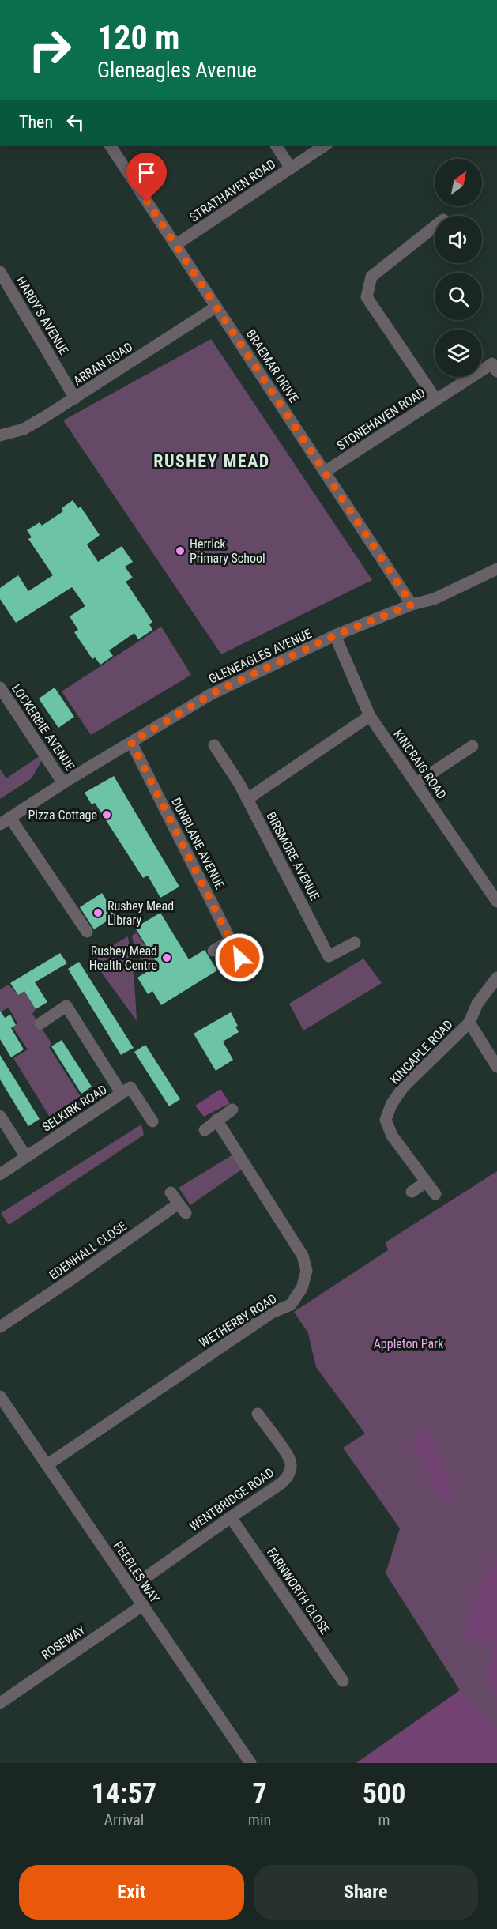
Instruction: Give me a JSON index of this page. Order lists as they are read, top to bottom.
{
  "streets": {
    "street": [
      "STRATHAVEN ROAD",
      "HARDY'S AVENUE",
      "ARRAN ROAD",
      "BRAEMAR DRIVE",
      "STONEHAVEN ROAD",
      "GLENEAGLES AVENUE",
      "LOCKERBIE AVENUE",
      "KINCRAIG ROAD",
      "DUNBLANE AVENUE",
      "BIRSMORE AVENUE",
      "KINCAPLE ROAD",
      "SELKIRK ROAD",
      "EDENHALL CLOSE",
      "WETHERBY ROAD",
      "WENTBRIDGE ROAD",
      "PEEBLES WAY",
      "FARNWORTH CLOSE",
      "ROSEWAY"
    ]
  },
  "crossings": [
    ["STRATHAVEN ROAD", "BRAEMAR DRIVE"],
    ["HARDY'S AVENUE", "ARRAN ROAD"],
    ["ARRAN ROAD", "BRAEMAR DRIVE"],
    ["BRAEMAR DRIVE", "STONEHAVEN ROAD"],
    ["BRAEMAR DRIVE", "GLENEAGLES AVENUE"],
    ["GLENEAGLES AVENUE", "LOCKERBIE AVENUE"],
    ["GLENEAGLES AVENUE", "KINCRAIG ROAD"],
    ["GLENEAGLES AVENUE", "DUNBLANE AVENUE"],
    ["WETHERBY ROAD", "PEEBLES WAY"],
    ["WENTBRIDGE ROAD", "PEEBLES WAY"],
    ["WENTBRIDGE ROAD", "FARNWORTH CLOSE"],
    ["PEEBLES WAY", "ROSEWAY"]
  ],
  "districts": ["RUSHEY MEAD"],
  "parks": ["Appleton Park"],
  "places": [
    "Herrick Primary School",
    "Pizza Cottage",
    "Rushey Mead Library",
    "Rushey Mead Health Centre"
  ],
  "north": "top right",
  "page": {
    "turn": ["120 m", "Gleneagles Avenue"],
    "then": "Then",
    "eta": [
      "14:57",
      "Arrival",
      "7",
      "min",
      "500",
      "m"
    ],
    "buttons": ["Exit", "Share"]
  }
}
